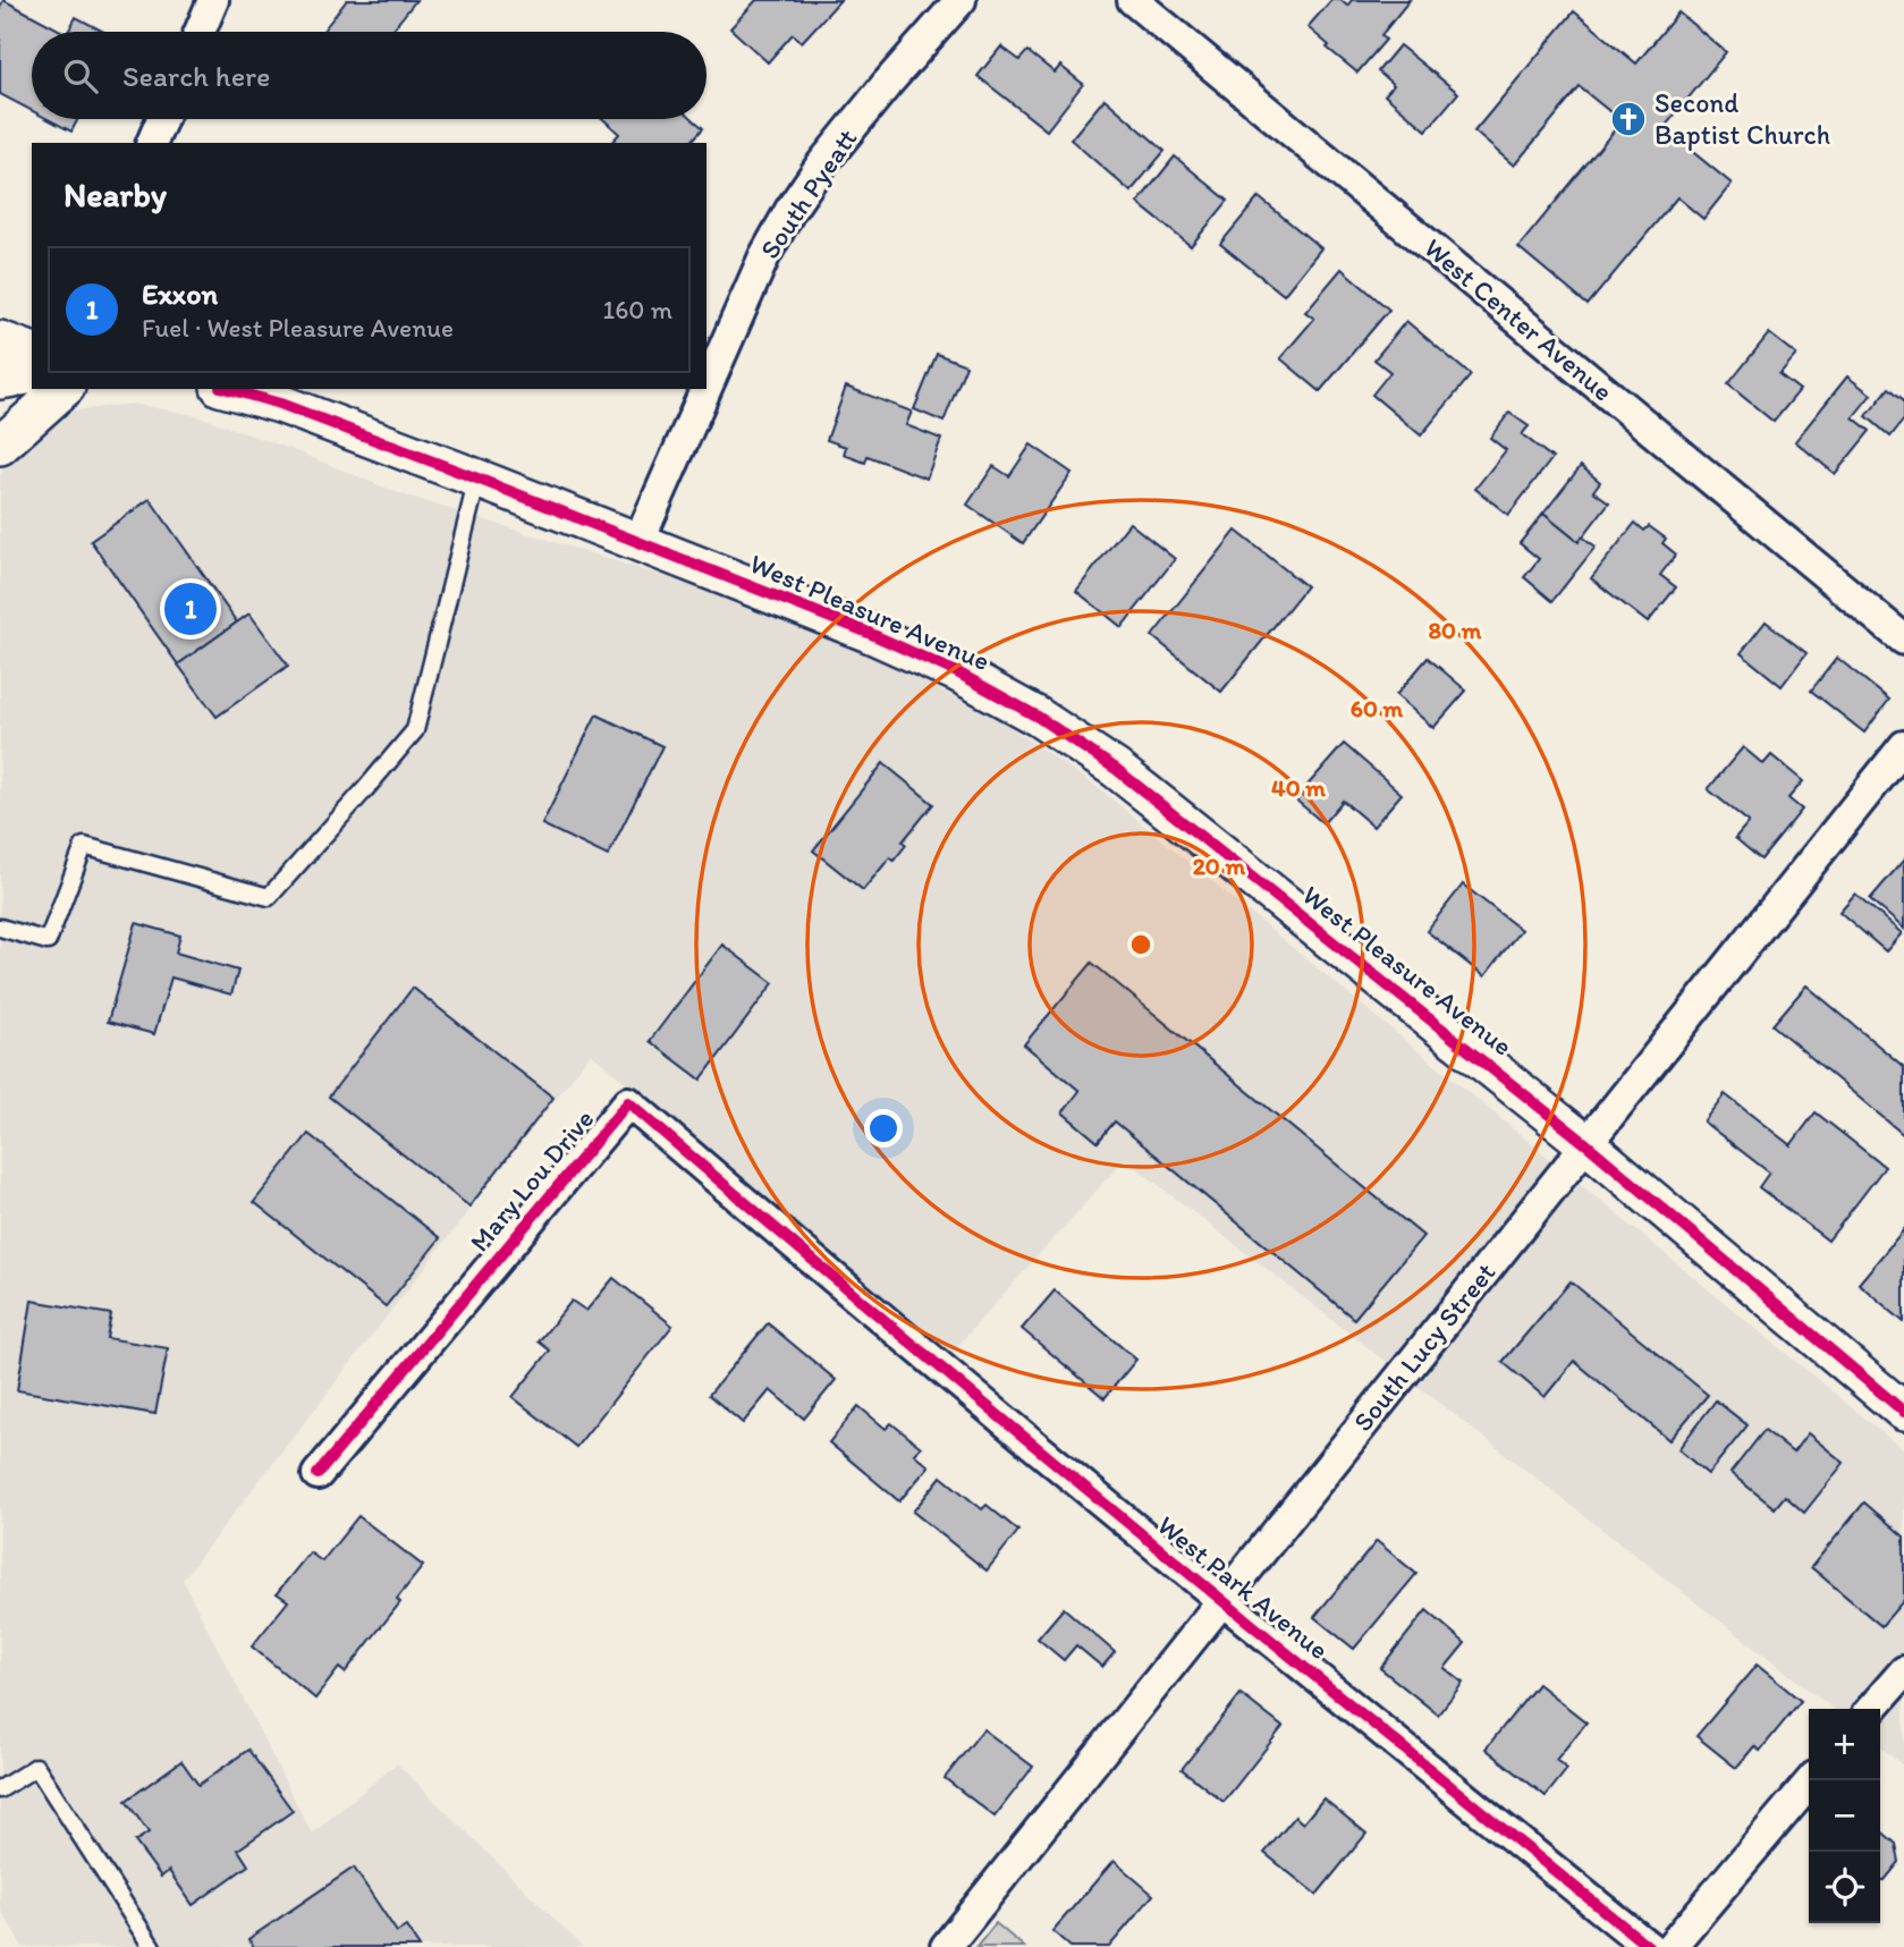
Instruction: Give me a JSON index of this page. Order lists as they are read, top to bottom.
{
  "streets": {
    "street": [
      "South Pyeatt",
      "West Center Avenue",
      "West Pleasure Avenue",
      "Mary Lou Drive",
      "South Lucy Street",
      "West Park Avenue"
    ]
  },
  "crossings": [
    ["South Pyeatt", "West Pleasure Avenue"],
    ["West Pleasure Avenue", "South Lucy Street"],
    ["Mary Lou Drive", "West Park Avenue"],
    ["South Lucy Street", "West Park Avenue"]
  ],
  "places": {
    "church": ["Second Baptist Church"]
  },
  "page": {
    "search": "Search here",
    "heading": "Nearby",
    "list": [
      {
        "mark": "1",
        "name": "Exxon",
        "note": "Fuel · West Pleasure Avenue",
        "value": "160 m"
      }
    ],
    "pins": "1",
    "map_buttons": ["+", "−"]
  },
  "rings": [
    "80 m",
    "60 m",
    "40 m",
    "20 m"
  ]
}
